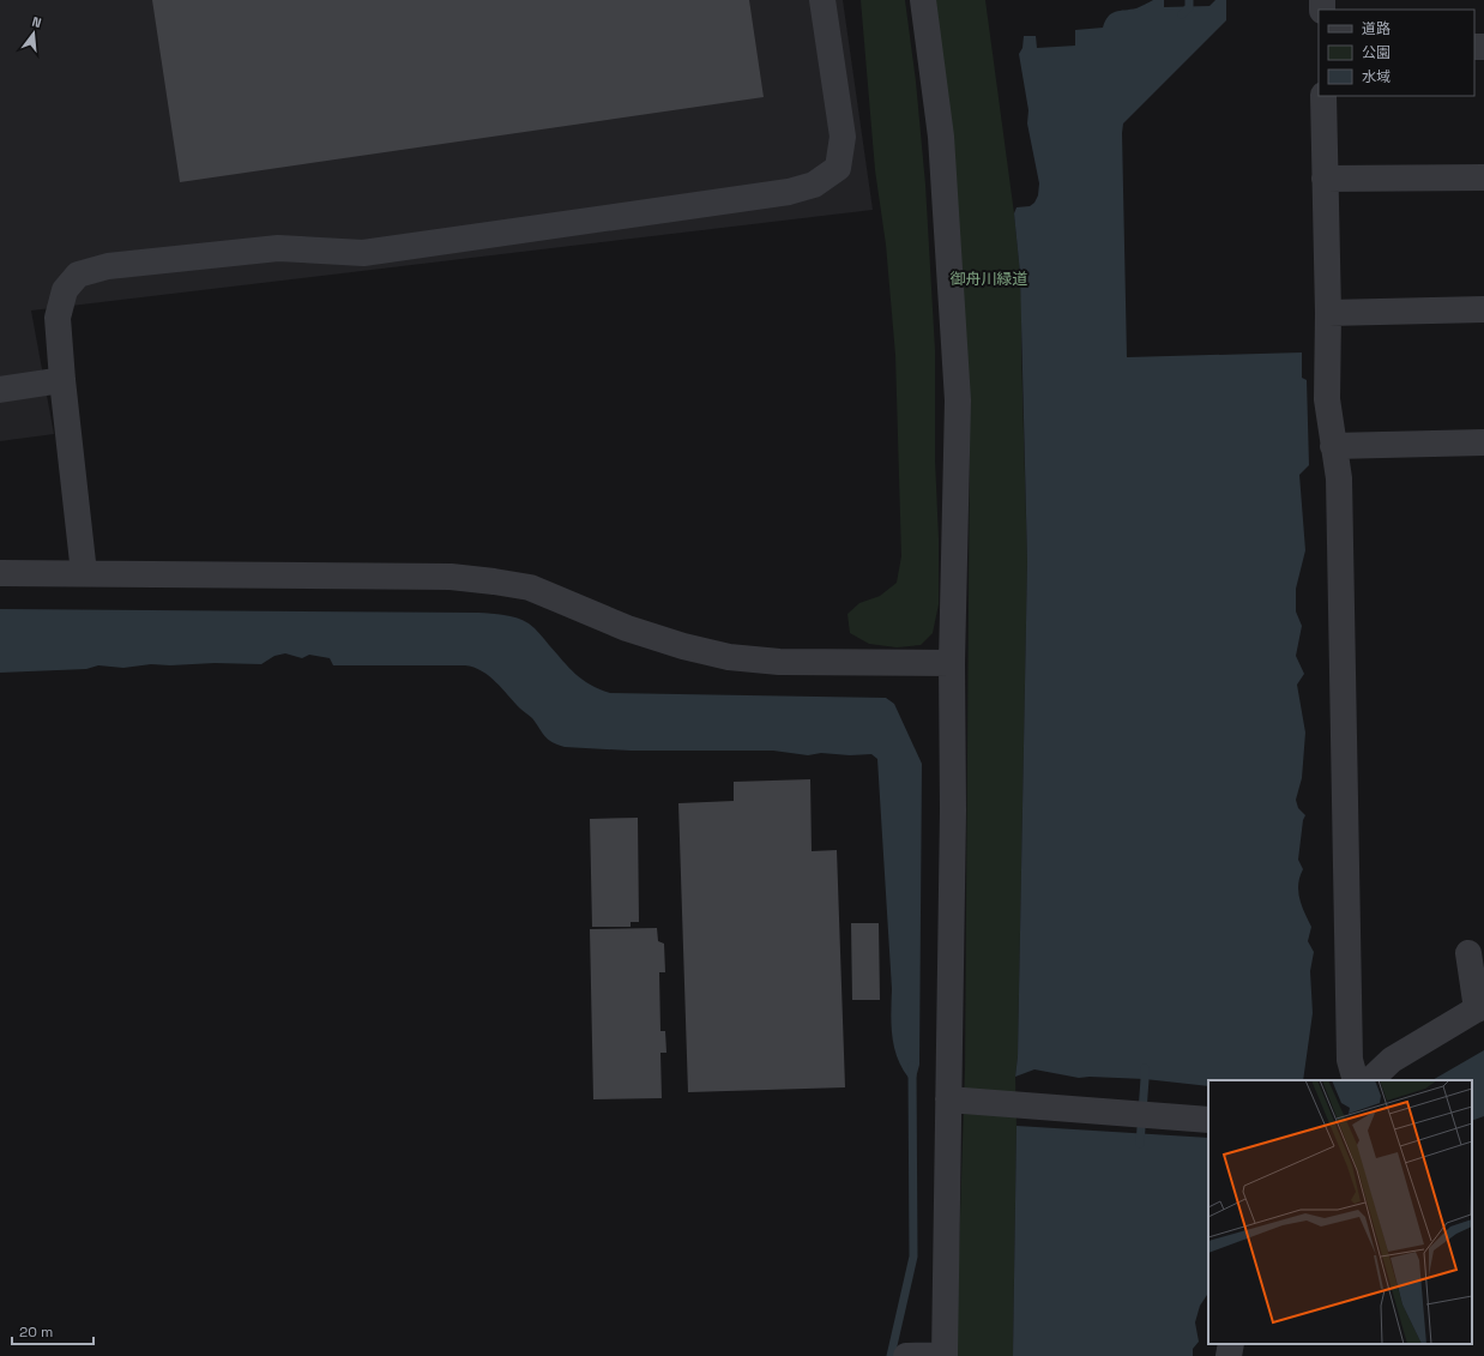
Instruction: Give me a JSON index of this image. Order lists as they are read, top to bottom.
{
  "parks": ["御舟川緑道"],
  "legend": ["道路", "公園", "水域"],
  "scale_bar": "20 m",
  "north": "top"
}
